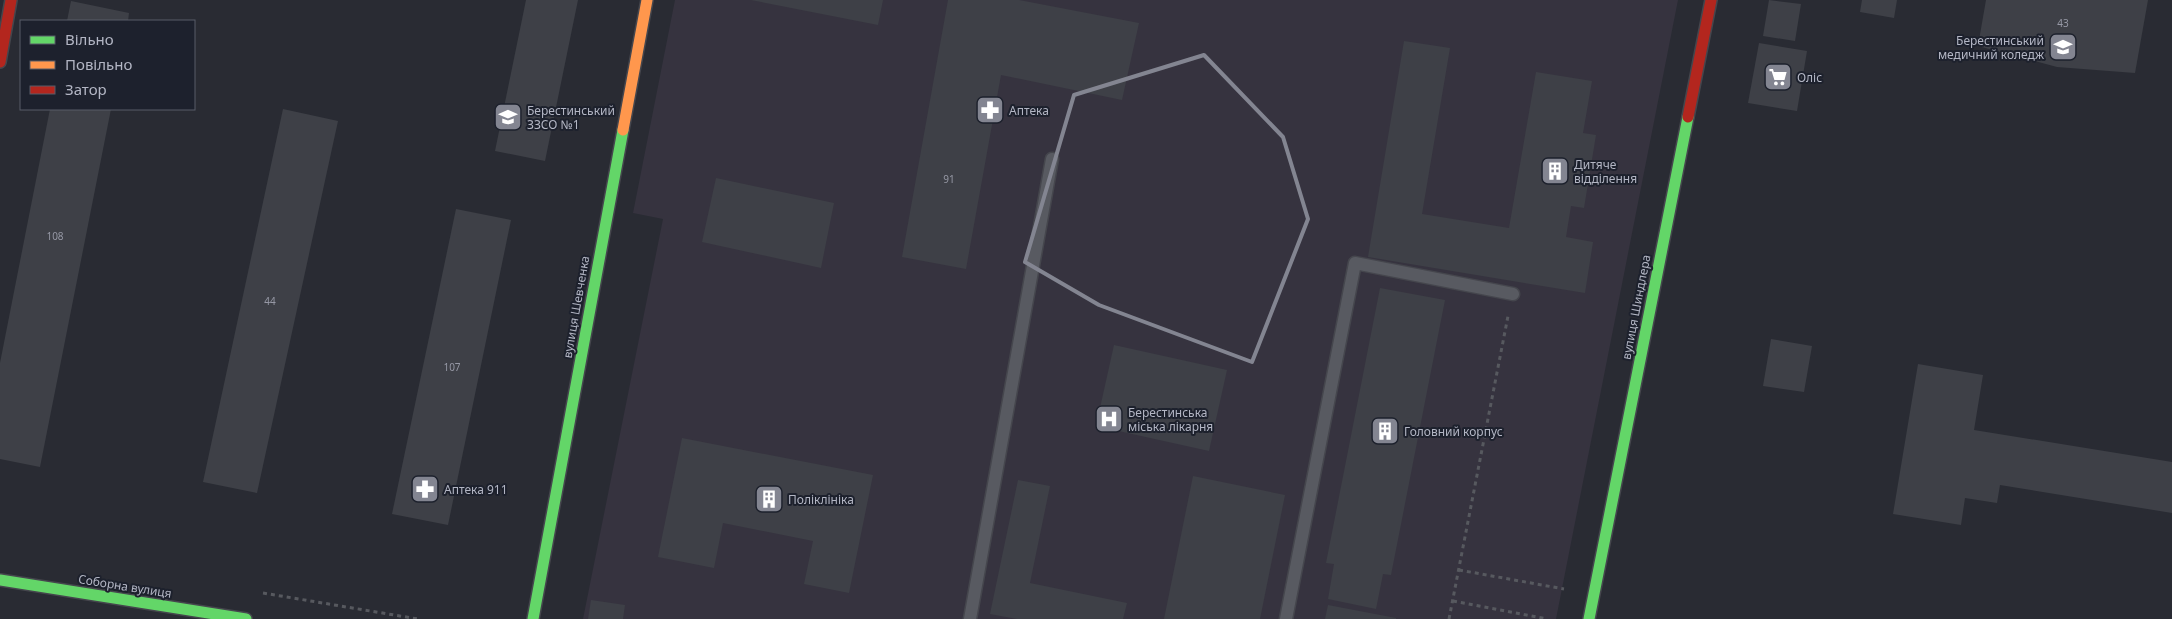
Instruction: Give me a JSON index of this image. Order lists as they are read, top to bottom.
{
  "streets": {
    "street": ["вулиця Шевченка", "вулиця Шиндлера", "Соборна вулиця"]
  },
  "places": {
    "school or university": ["Берестинський медичний коледж", "Берестинський ЗЗСО №1"],
    "supermarket": ["Оліс"],
    "pharmacy": ["Аптека", "Аптека 911"],
    "building": ["Дитяче відділення", "Головний корпус", "Поліклініка"],
    "hospital": ["Берестинська міська лікарня"]
  },
  "house_numbers": [
    "43",
    "91",
    "108",
    "44",
    "107"
  ],
  "legend": ["Вільно", "Повільно", "Затор"]
}
